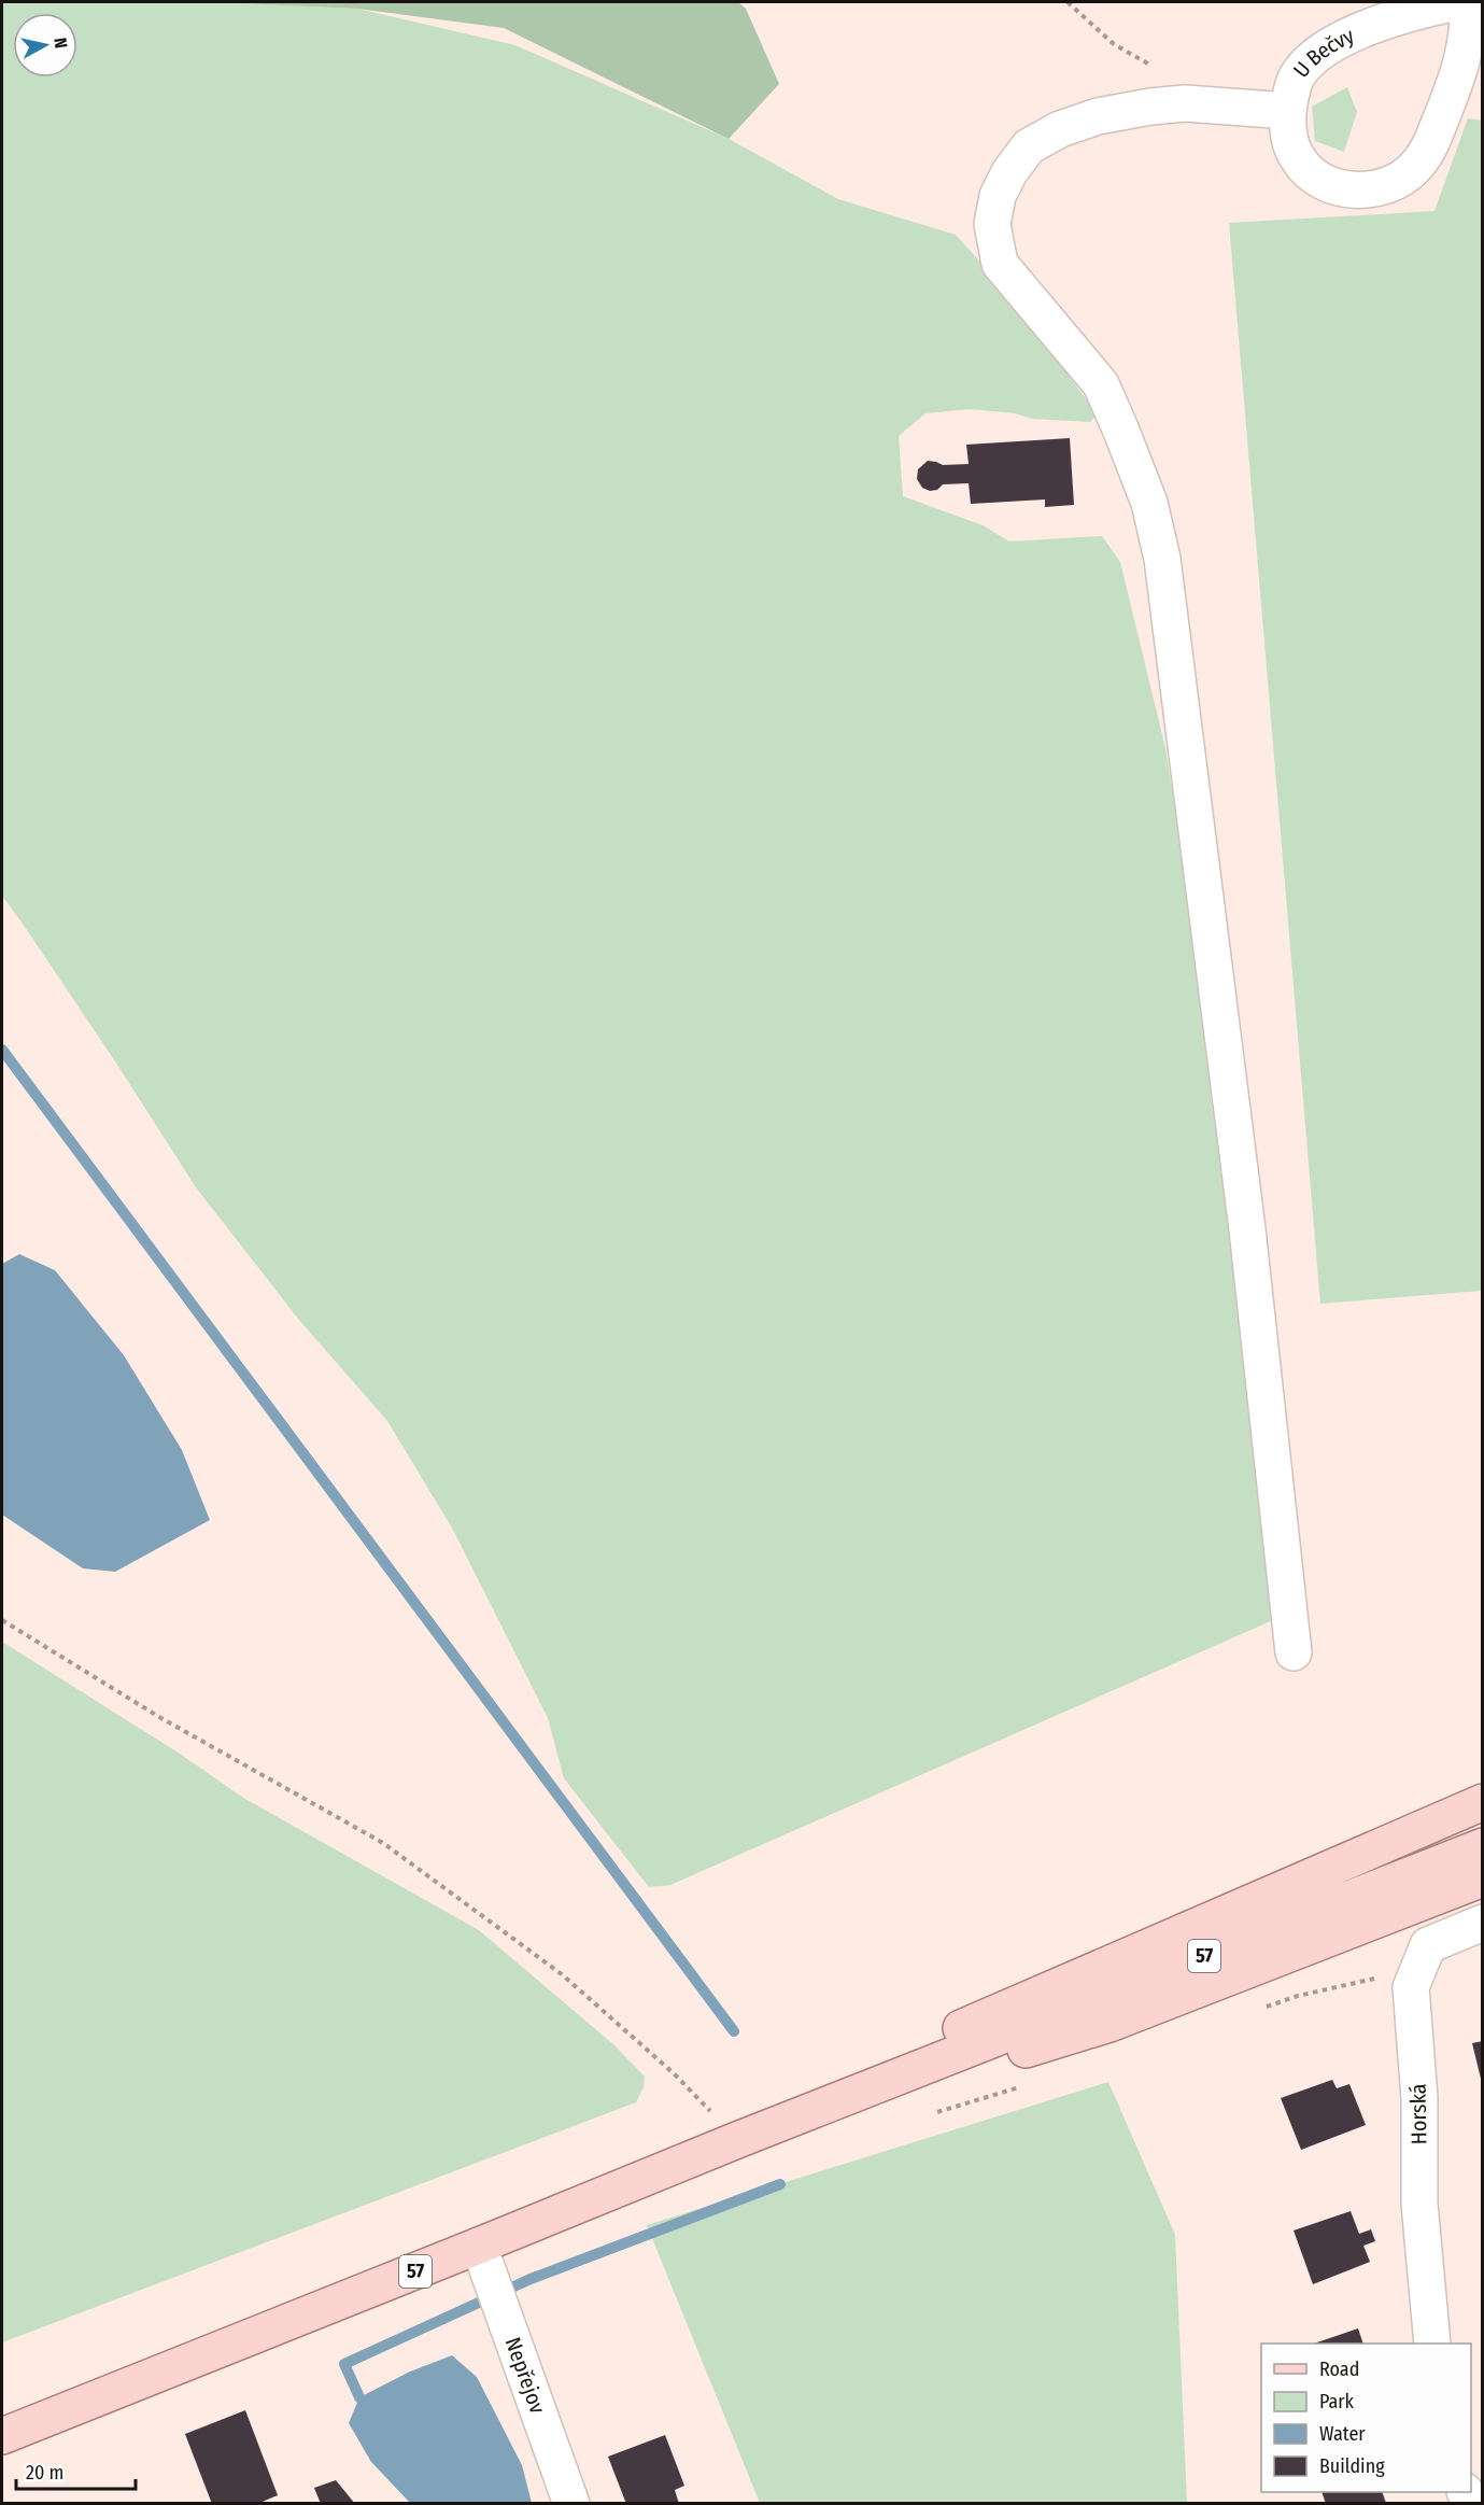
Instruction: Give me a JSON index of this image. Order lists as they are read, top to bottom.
{
  "streets": {
    "main road": ["57"],
    "street": ["U Bečvy", "Horská", "Nepřejov"]
  },
  "crossings": [
    ["57", "Nepřejov"]
  ],
  "legend": [
    "Road",
    "Park",
    "Water",
    "Building"
  ],
  "scale_bar": "20 m",
  "north": "right"
}
